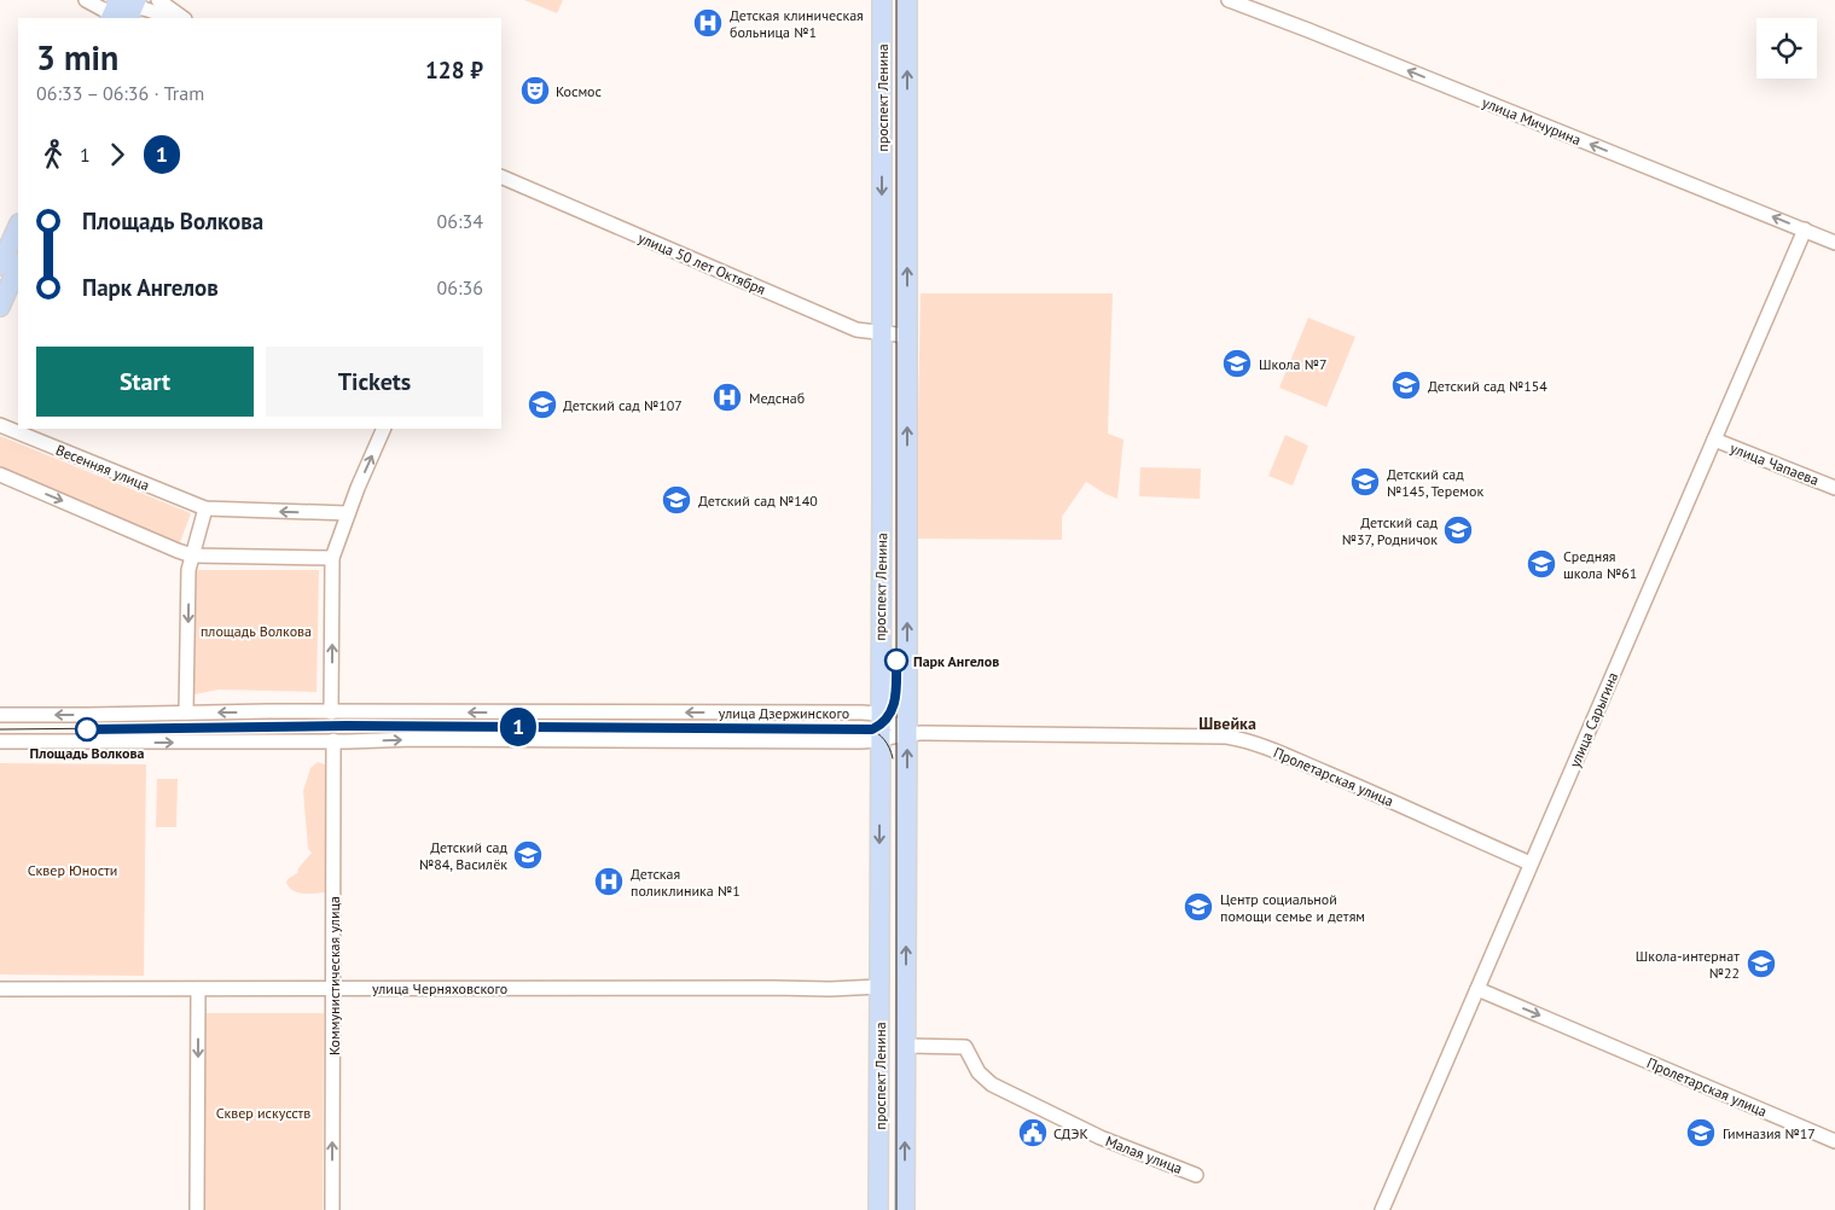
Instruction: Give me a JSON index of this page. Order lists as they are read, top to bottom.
{
  "streets": {
    "main road": ["проспект Ленина"],
    "street": [
      "улица Мичурина",
      "улица 50 лет Октября",
      "улица Чапаева",
      "Весенняя улица",
      "улица Дзержинского",
      "улица Сарыгина",
      "Пролетарская улица",
      "Коммунистическая улица",
      "улица Черняховского",
      "Малая улица"
    ]
  },
  "crossings": [
    ["проспект Ленина", "улица 50 лет Октября"],
    ["проспект Ленина", "улица Дзержинского"],
    ["проспект Ленина", "Пролетарская улица"],
    ["проспект Ленина", "улица Черняховского"],
    ["проспект Ленина", "Малая улица"],
    ["улица Мичурина", "улица Сарыгина"],
    ["улица Чапаева", "улица Сарыгина"],
    ["улица Дзержинского", "Пролетарская улица"],
    ["улица Дзержинского", "Коммунистическая улица"],
    ["улица Сарыгина", "Пролетарская улица"],
    ["Коммунистическая улица", "улица Черняховского"]
  ],
  "one_way": ["улица Мичурина", "Пролетарская улица", "Коммунистическая улица"],
  "districts": ["Швейка"],
  "parks": ["площадь Волкова", "Сквер Юности", "Сквер искусств"],
  "places": {
    "hospital": ["Детская клиническая больница №1", "Медснаб", "Детская поликлиника №1"],
    "theatre": ["Космос"],
    "school or university": [
      "Школа №7",
      "Детский сад №154",
      "Детский сад №107",
      "Детский сад №145, Теремок",
      "Детский сад №140",
      "Детский сад №37, Родничок",
      "Средняя школа №61",
      "Детский сад №84, Василёк",
      "Центр социальной помощи семье и детям",
      "Школа-интернат №22",
      "Гимназия №17"
    ],
    "other": ["Парк Ангелов", "Площадь Волкова"],
    "public building": ["СДЭК"]
  },
  "lines": ["tram line 1"],
  "page": {
    "on_map": "1",
    "heading": ["3 min", "06:33 – 06:36 · Tram", "128 ₽"],
    "legs": ["1", "1"],
    "list": [
      {
        "name": "Площадь Волкова",
        "value": "06:34"
      },
      {
        "name": "Парк Ангелов",
        "value": "06:36"
      }
    ],
    "buttons": ["Start", "Tickets"]
  }
}
